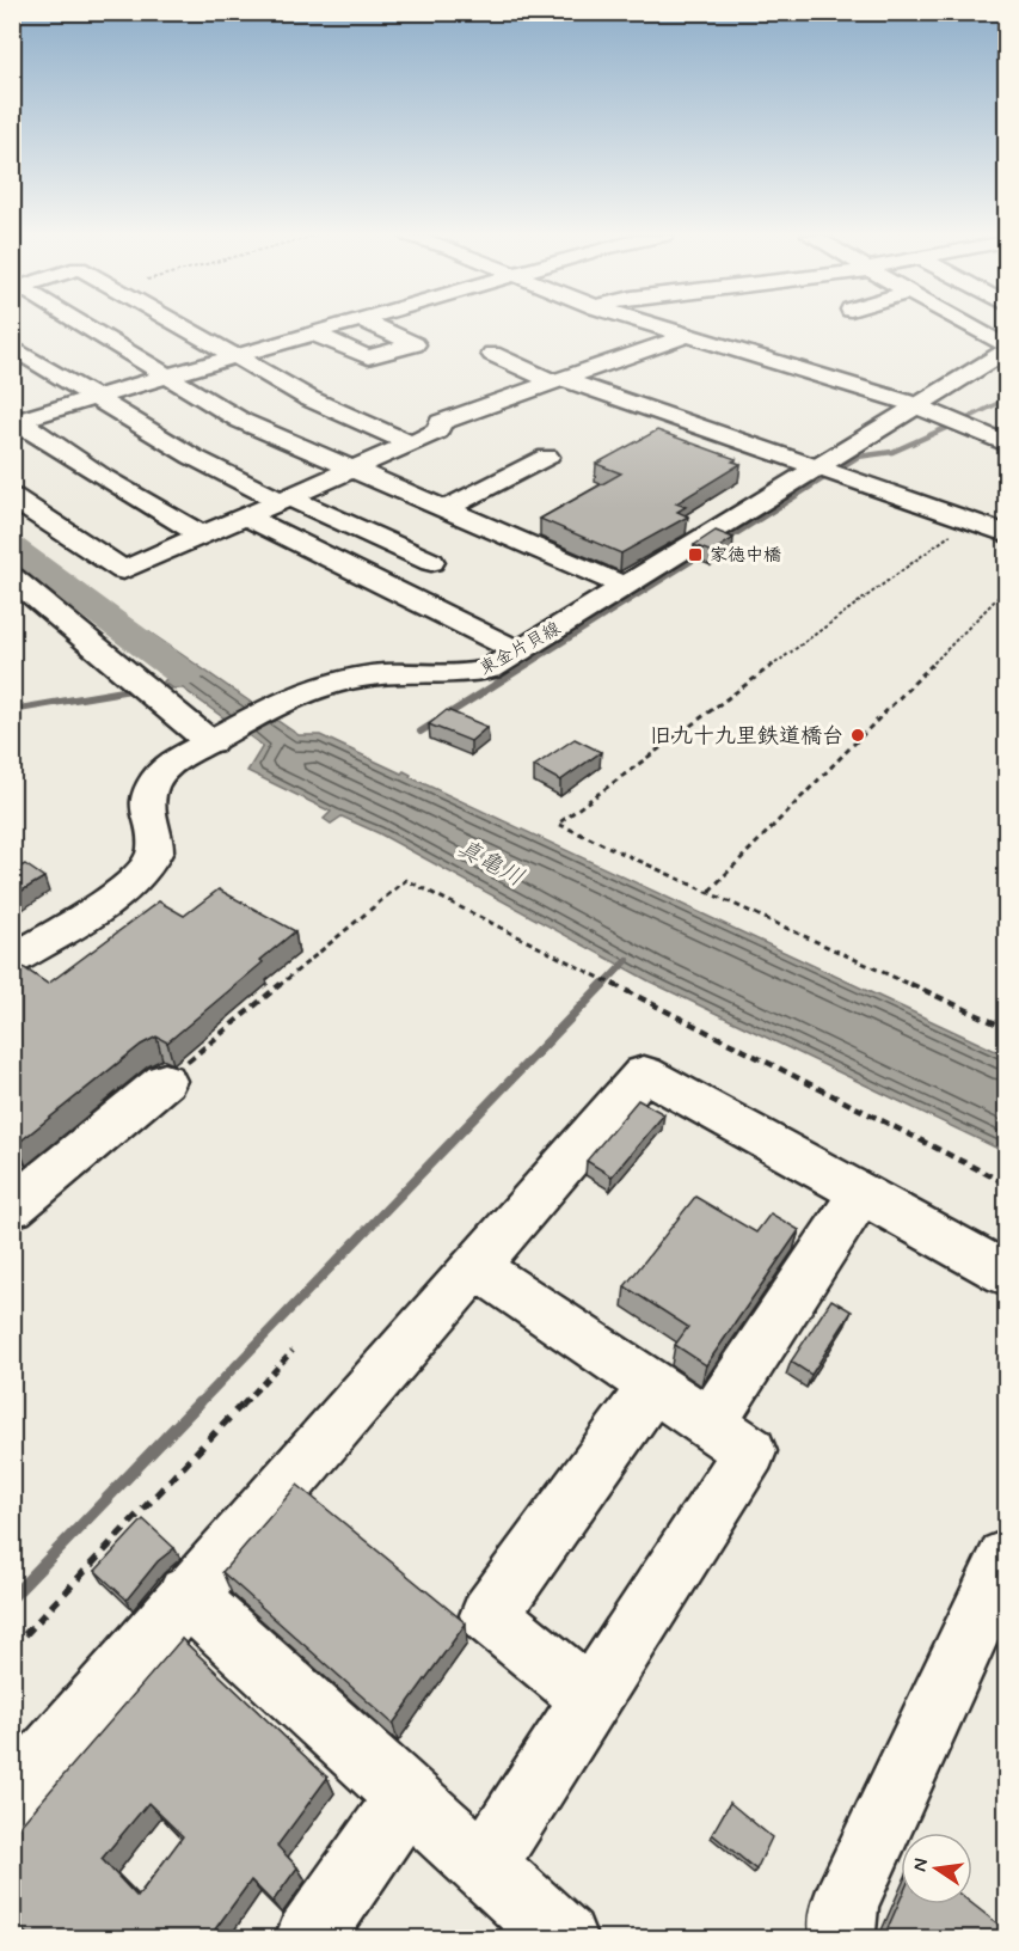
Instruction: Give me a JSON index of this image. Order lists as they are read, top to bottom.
{
  "streets": {
    "street": ["東金片貝線"]
  },
  "water": ["真亀川"],
  "places": {
    "transit": ["家徳中橋"],
    "other": ["旧九十九里鉄道橋台"]
  },
  "north": "left"
}
